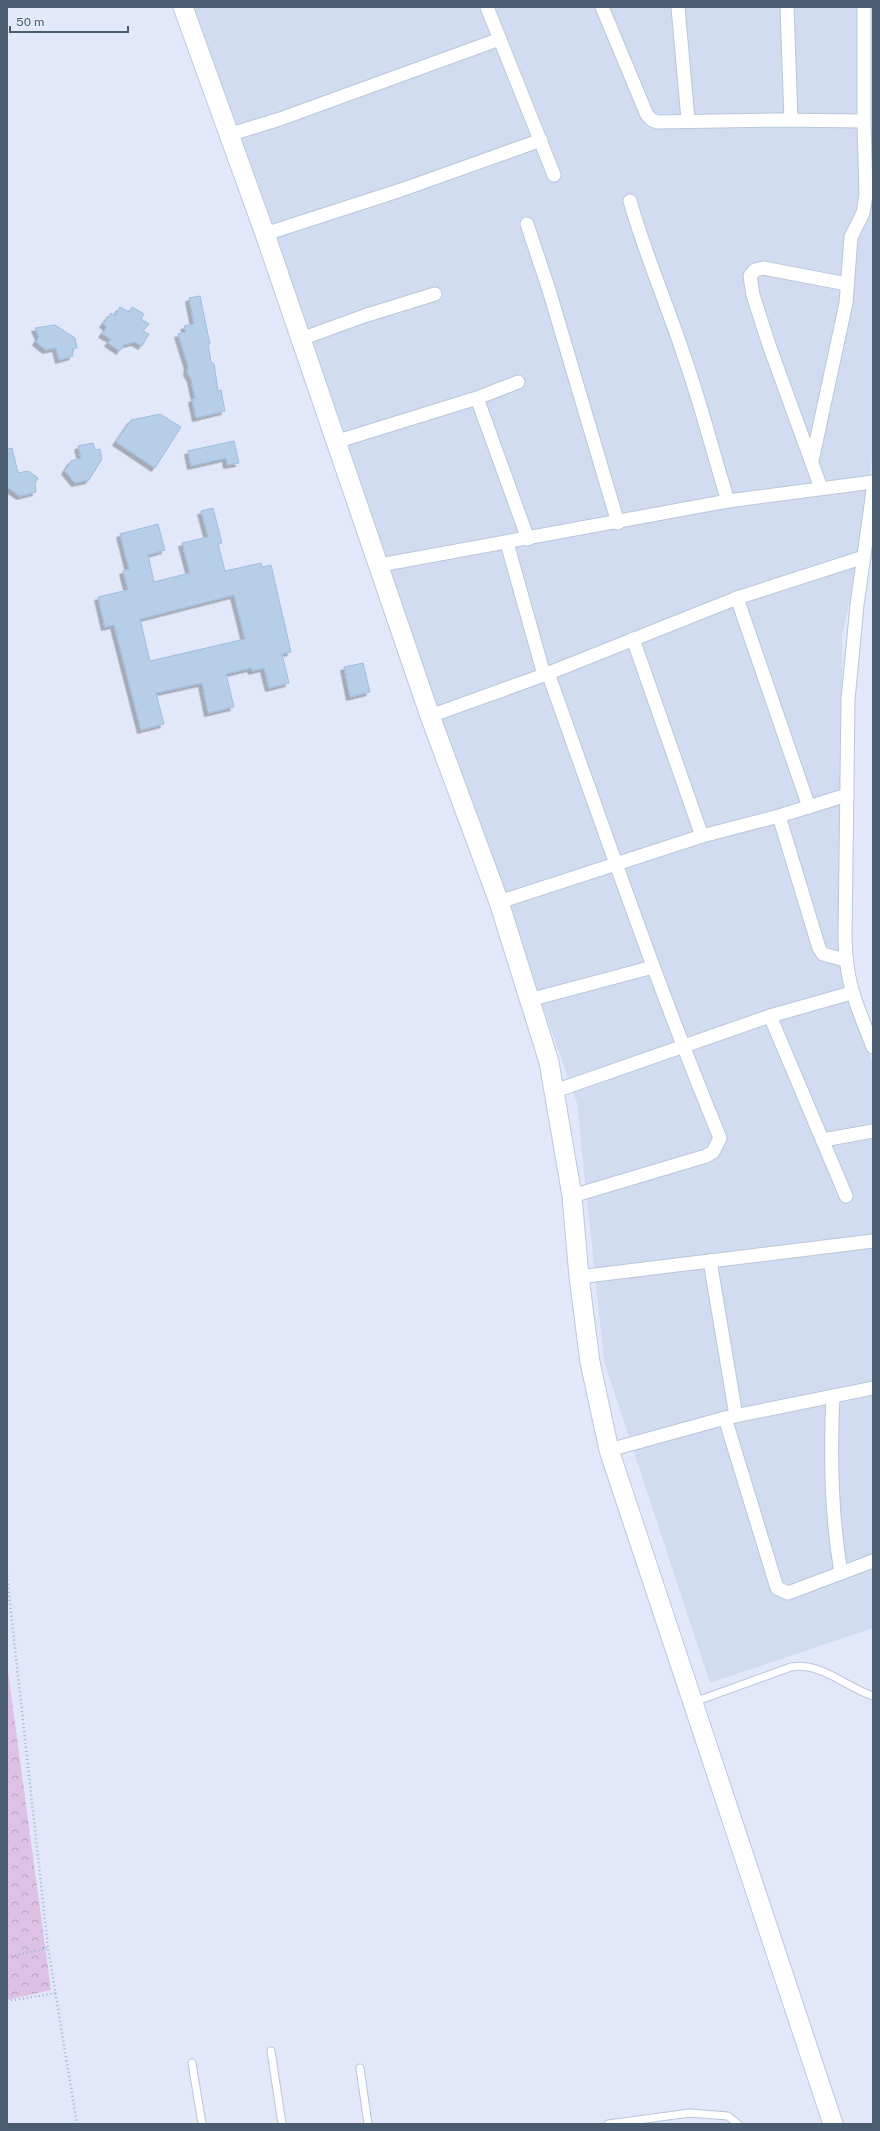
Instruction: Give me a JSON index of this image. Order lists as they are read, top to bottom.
{
  "scale_bar": "50 m"
}
